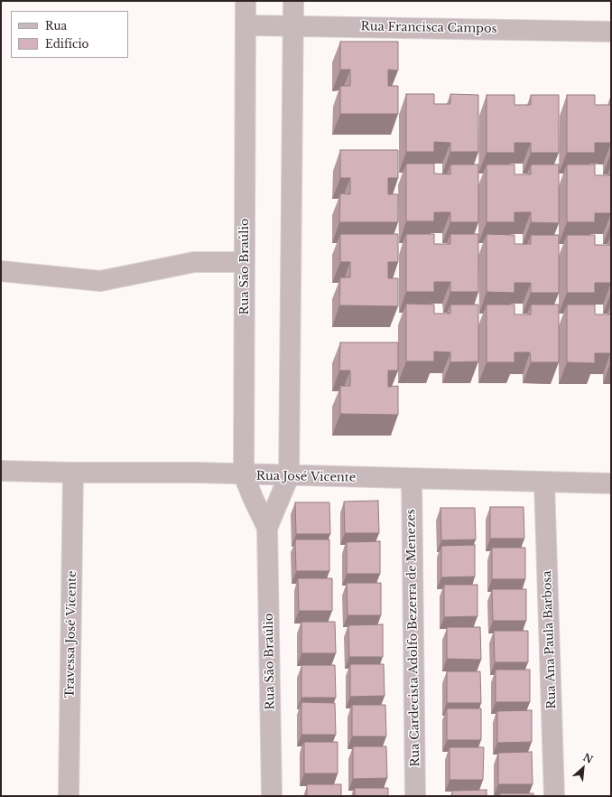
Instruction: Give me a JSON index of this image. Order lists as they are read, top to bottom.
{
  "streets": {
    "street": [
      "Rua Francisca Campos",
      "Rua São Braúlio",
      "Rua José Vicente",
      "Travessa José Vicente",
      "Rua Cardecista Adolfo Bezerra de Menezes",
      "Rua Ana Paula Barbosa"
    ]
  },
  "crossings": [
    ["Rua Francisca Campos", "Rua São Braúlio"],
    ["Rua São Braúlio", "Rua José Vicente"],
    ["Rua José Vicente", "Travessa José Vicente"],
    ["Rua José Vicente", "Rua Cardecista Adolfo Bezerra de Menezes"],
    ["Rua José Vicente", "Rua Ana Paula Barbosa"]
  ],
  "legend": ["Rua", "Edifício"],
  "north": "top right"
}
